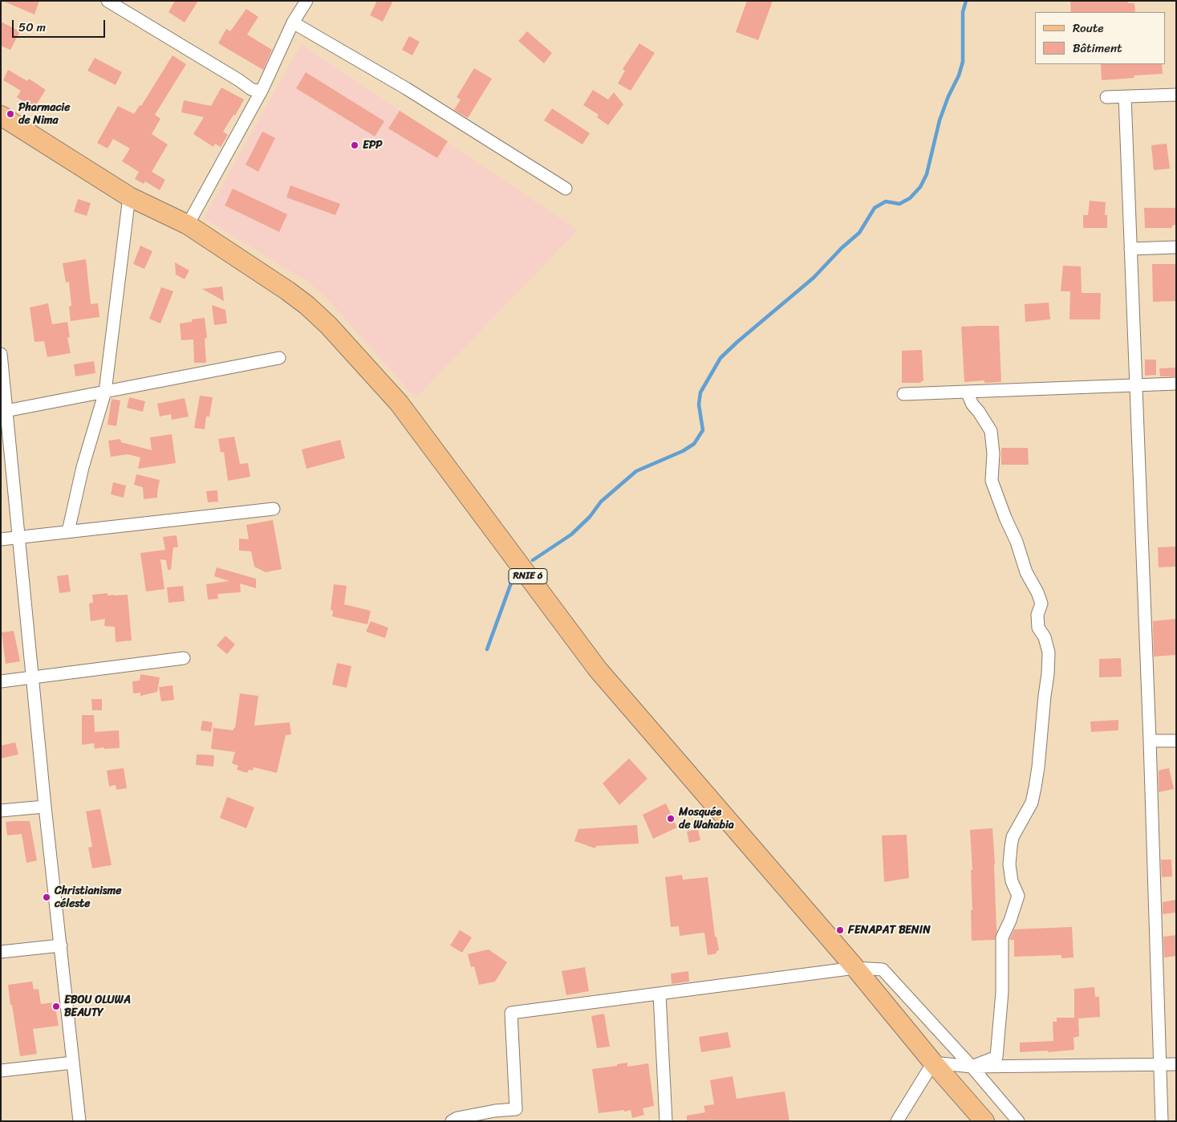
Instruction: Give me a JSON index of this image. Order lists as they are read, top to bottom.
{
  "streets": {
    "main road": ["RNIE 6"]
  },
  "places": [
    "Pharmacie de Nima",
    "EPP",
    "Mosquée de Wahabia",
    "Christianisme céleste",
    "FENAPAT BENIN",
    "EBOU OLUWA BEAUTY"
  ],
  "legend": ["Route", "Bâtiment"],
  "scale_bar": "50 m"
}
